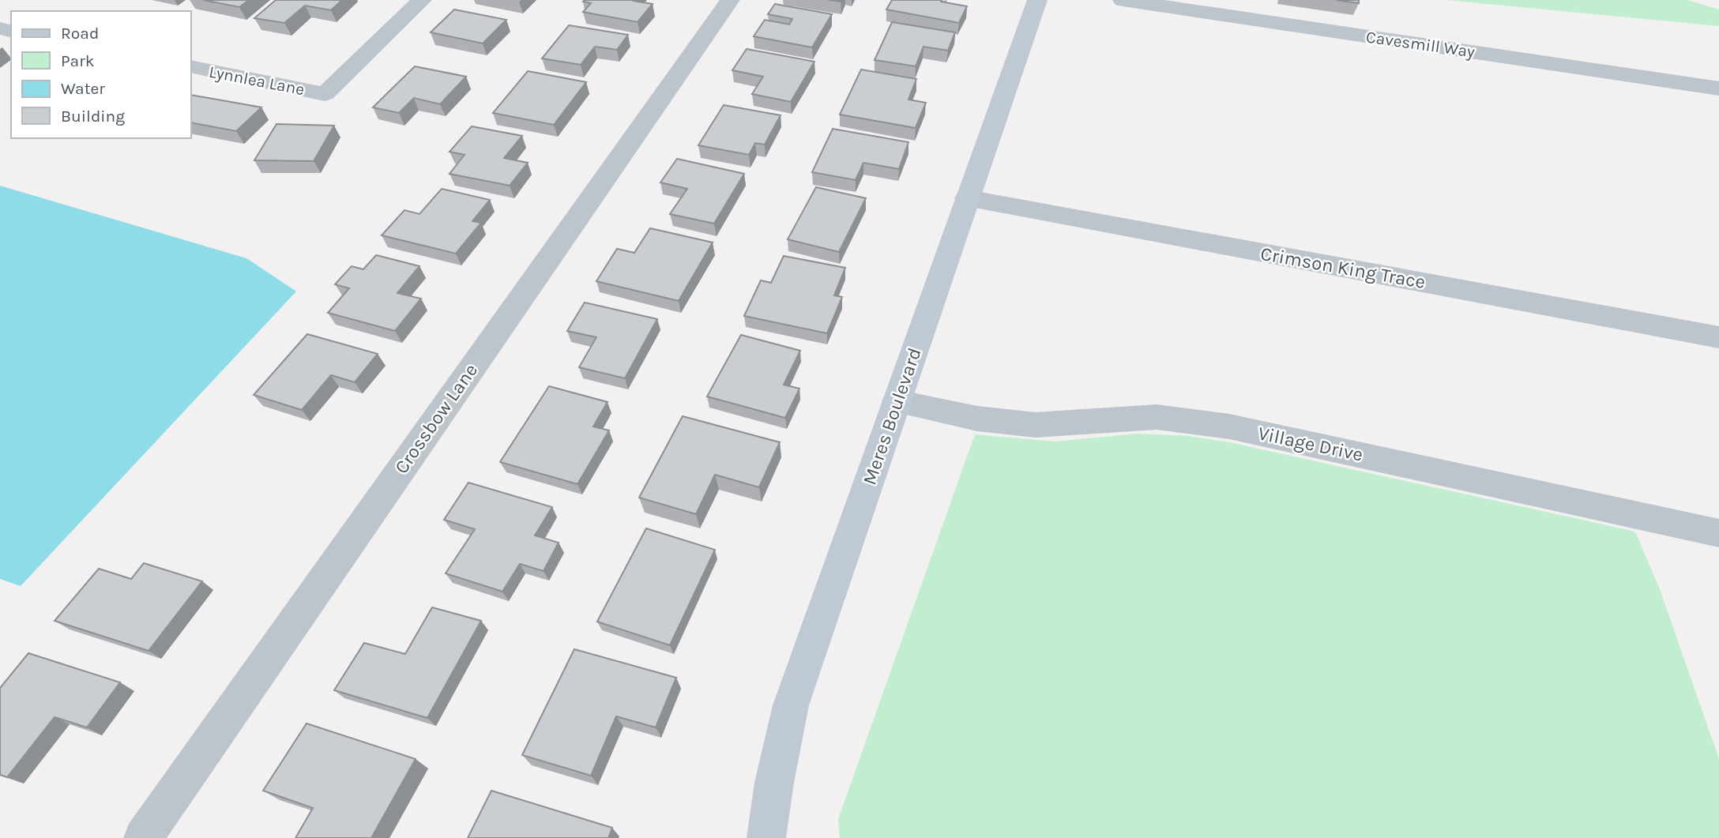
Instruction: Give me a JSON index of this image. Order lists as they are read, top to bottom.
{
  "streets": {
    "street": [
      "Cavesmill Way",
      "Lynnlea Lane",
      "Crimson King Trace",
      "Meres Boulevard",
      "Crossbow Lane",
      "Village Drive"
    ]
  },
  "crossings": [
    ["Crimson King Trace", "Meres Boulevard"],
    ["Meres Boulevard", "Village Drive"]
  ],
  "legend": [
    "Road",
    "Park",
    "Water",
    "Building"
  ]
}
